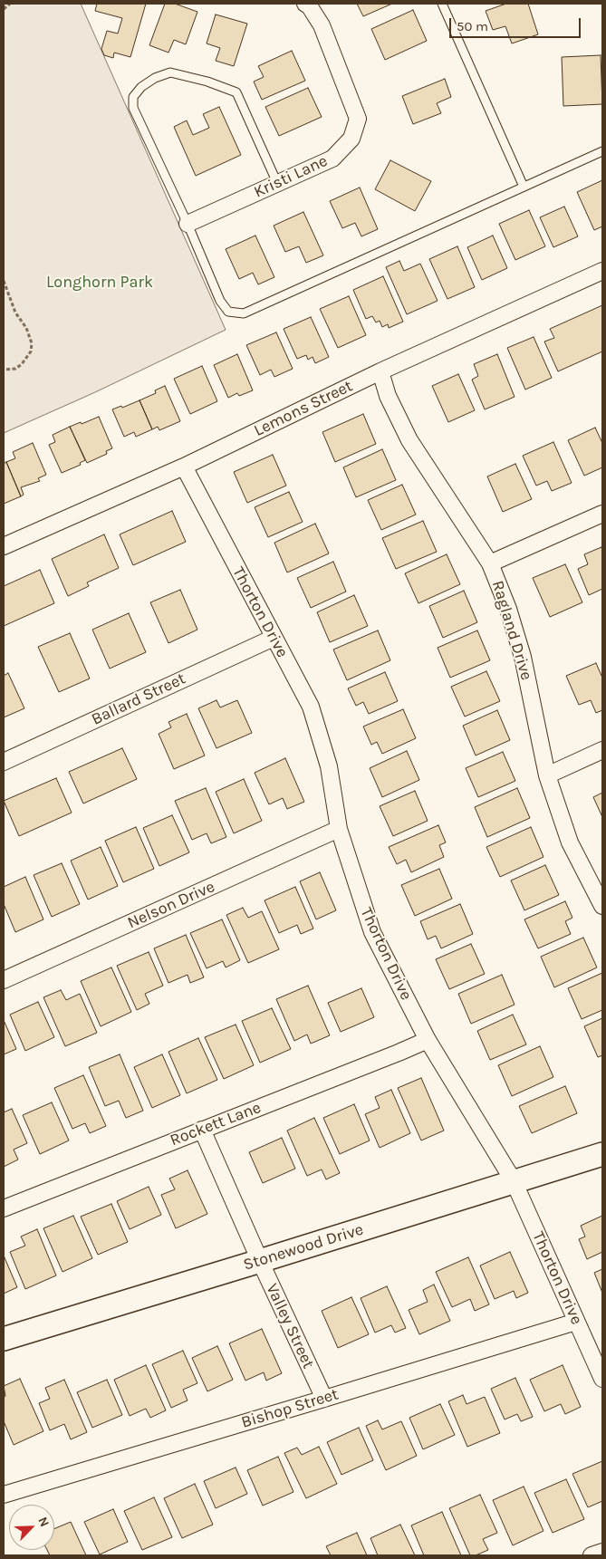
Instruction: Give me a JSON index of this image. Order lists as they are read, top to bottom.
{
  "streets": {
    "street": [
      "Kristi Lane",
      "Lemons Street",
      "Thorton Drive",
      "Ragland Drive",
      "Ballard Street",
      "Nelson Drive",
      "Rockett Lane",
      "Stonewood Drive",
      "Valley Street",
      "Bishop Street"
    ]
  },
  "crossings": [
    ["Lemons Street", "Thorton Drive"],
    ["Lemons Street", "Ragland Drive"],
    ["Thorton Drive", "Ballard Street"],
    ["Thorton Drive", "Nelson Drive"],
    ["Thorton Drive", "Rockett Lane"],
    ["Thorton Drive", "Stonewood Drive"],
    ["Thorton Drive", "Bishop Street"],
    ["Rockett Lane", "Valley Street"],
    ["Stonewood Drive", "Valley Street"],
    ["Valley Street", "Bishop Street"]
  ],
  "parks": ["Longhorn Park"],
  "scale_bar": "50 m",
  "north": "top right"
}
